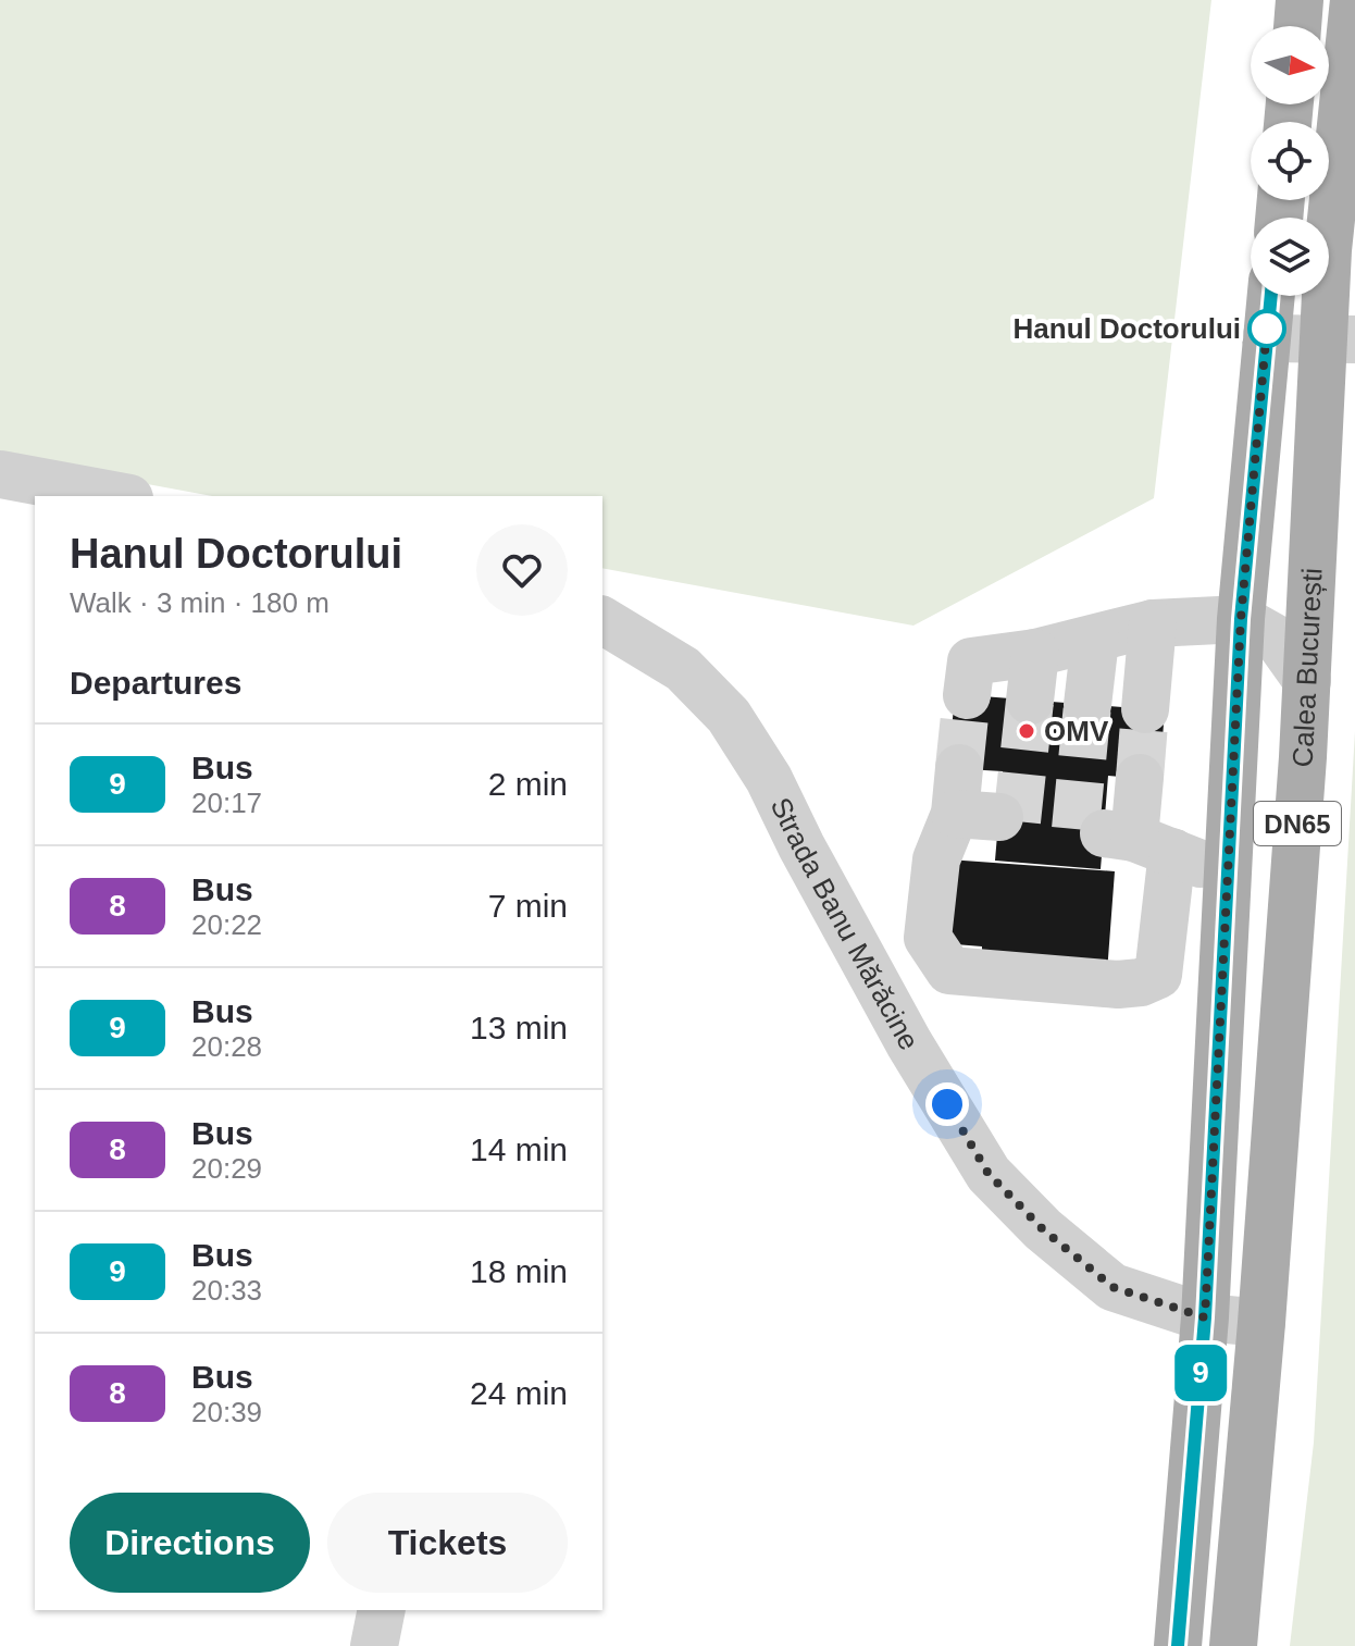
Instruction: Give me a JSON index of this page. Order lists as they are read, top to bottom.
{
  "streets": {
    "main road": ["Calea București", "DN65"],
    "street": ["Strada Banu Mărăcine"]
  },
  "crossings": [
    ["Calea București", "Strada Banu Mărăcine"],
    ["DN65", "Strada Banu Mărăcine"]
  ],
  "places": ["Hanul Doctorului", "OMV"],
  "lines": ["bus line 9"],
  "north": "right",
  "page": {
    "on_map": "9",
    "heading": [
      ["Hanul Doctorului", "Walk · 3 min · 180 m"],
      "Departures"
    ],
    "list": [
      {
        "mark": "9",
        "name": "Bus",
        "note": "20:17",
        "value": "2 min"
      },
      {
        "mark": "8",
        "name": "Bus",
        "note": "20:22",
        "value": "7 min"
      },
      {
        "mark": "9",
        "name": "Bus",
        "note": "20:28",
        "value": "13 min"
      },
      {
        "mark": "8",
        "name": "Bus",
        "note": "20:29",
        "value": "14 min"
      },
      {
        "mark": "9",
        "name": "Bus",
        "note": "20:33",
        "value": "18 min"
      },
      {
        "mark": "8",
        "name": "Bus",
        "note": "20:39",
        "value": "24 min"
      }
    ],
    "buttons": ["Directions", "Tickets"]
  }
}
